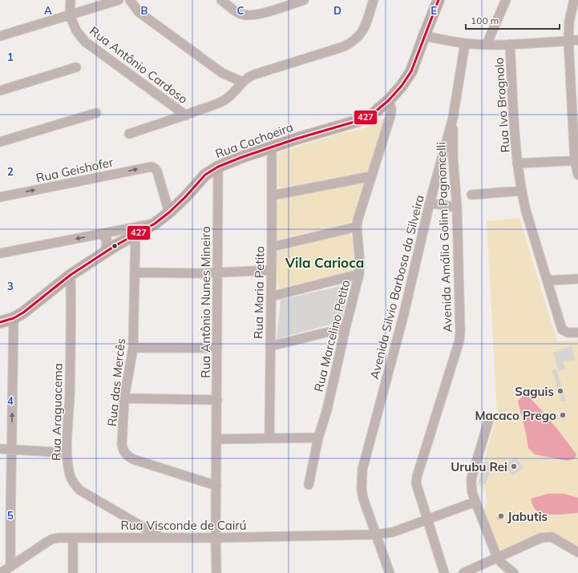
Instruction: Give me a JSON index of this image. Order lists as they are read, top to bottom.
{
  "streets": {
    "main road": ["Rua Cachoeira"],
    "street": [
      "Rua Antônio Cardoso",
      "Rua Ivo Brognolo",
      "Rua Geishofer",
      "Avenida Amália Golim Pagnoncelli",
      "Avenida Silvio Barbosa da Silveira",
      "Rua Maria Petito",
      "Rua Antônio Nunes Mineiro",
      "Rua Marcelino Petito",
      "Rua das Mercês",
      "Rua Araguacema",
      "Rua Visconde de Cairú"
    ]
  },
  "crossings": [
    ["Rua Cachoeira", "Rua Geishofer"],
    ["Rua Cachoeira", "Rua Maria Petito"],
    ["Rua Cachoeira", "Rua Antônio Nunes Mineiro"],
    ["Rua Cachoeira", "Rua Marcelino Petito"],
    ["Rua Cachoeira", "Rua das Mercês"],
    ["Rua Cachoeira", "Rua Araguacema"],
    ["Avenida Amália Golim Pagnoncelli", "Avenida Silvio Barbosa da Silveira"],
    ["Avenida Amália Golim Pagnoncelli", "Rua Visconde de Cairú"],
    ["Avenida Silvio Barbosa da Silveira", "Rua Visconde de Cairú"],
    ["Rua Antônio Nunes Mineiro", "Rua das Mercês"],
    ["Rua Antônio Nunes Mineiro", "Rua Visconde de Cairú"],
    ["Rua Araguacema", "Rua Visconde de Cairú"]
  ],
  "districts": ["Vila Carioca"],
  "places": [
    "Saguis",
    "Macaco Prego",
    "Urubu Rei",
    "Jabutis"
  ],
  "lines": ["transit line 427"],
  "scale_bar": "100 m",
  "grid": {
    "columns": [
      "A",
      "B",
      "C",
      "D",
      "E"
    ],
    "rows": [
      "1",
      "2",
      "3",
      "4",
      "5"
    ]
  }
}
